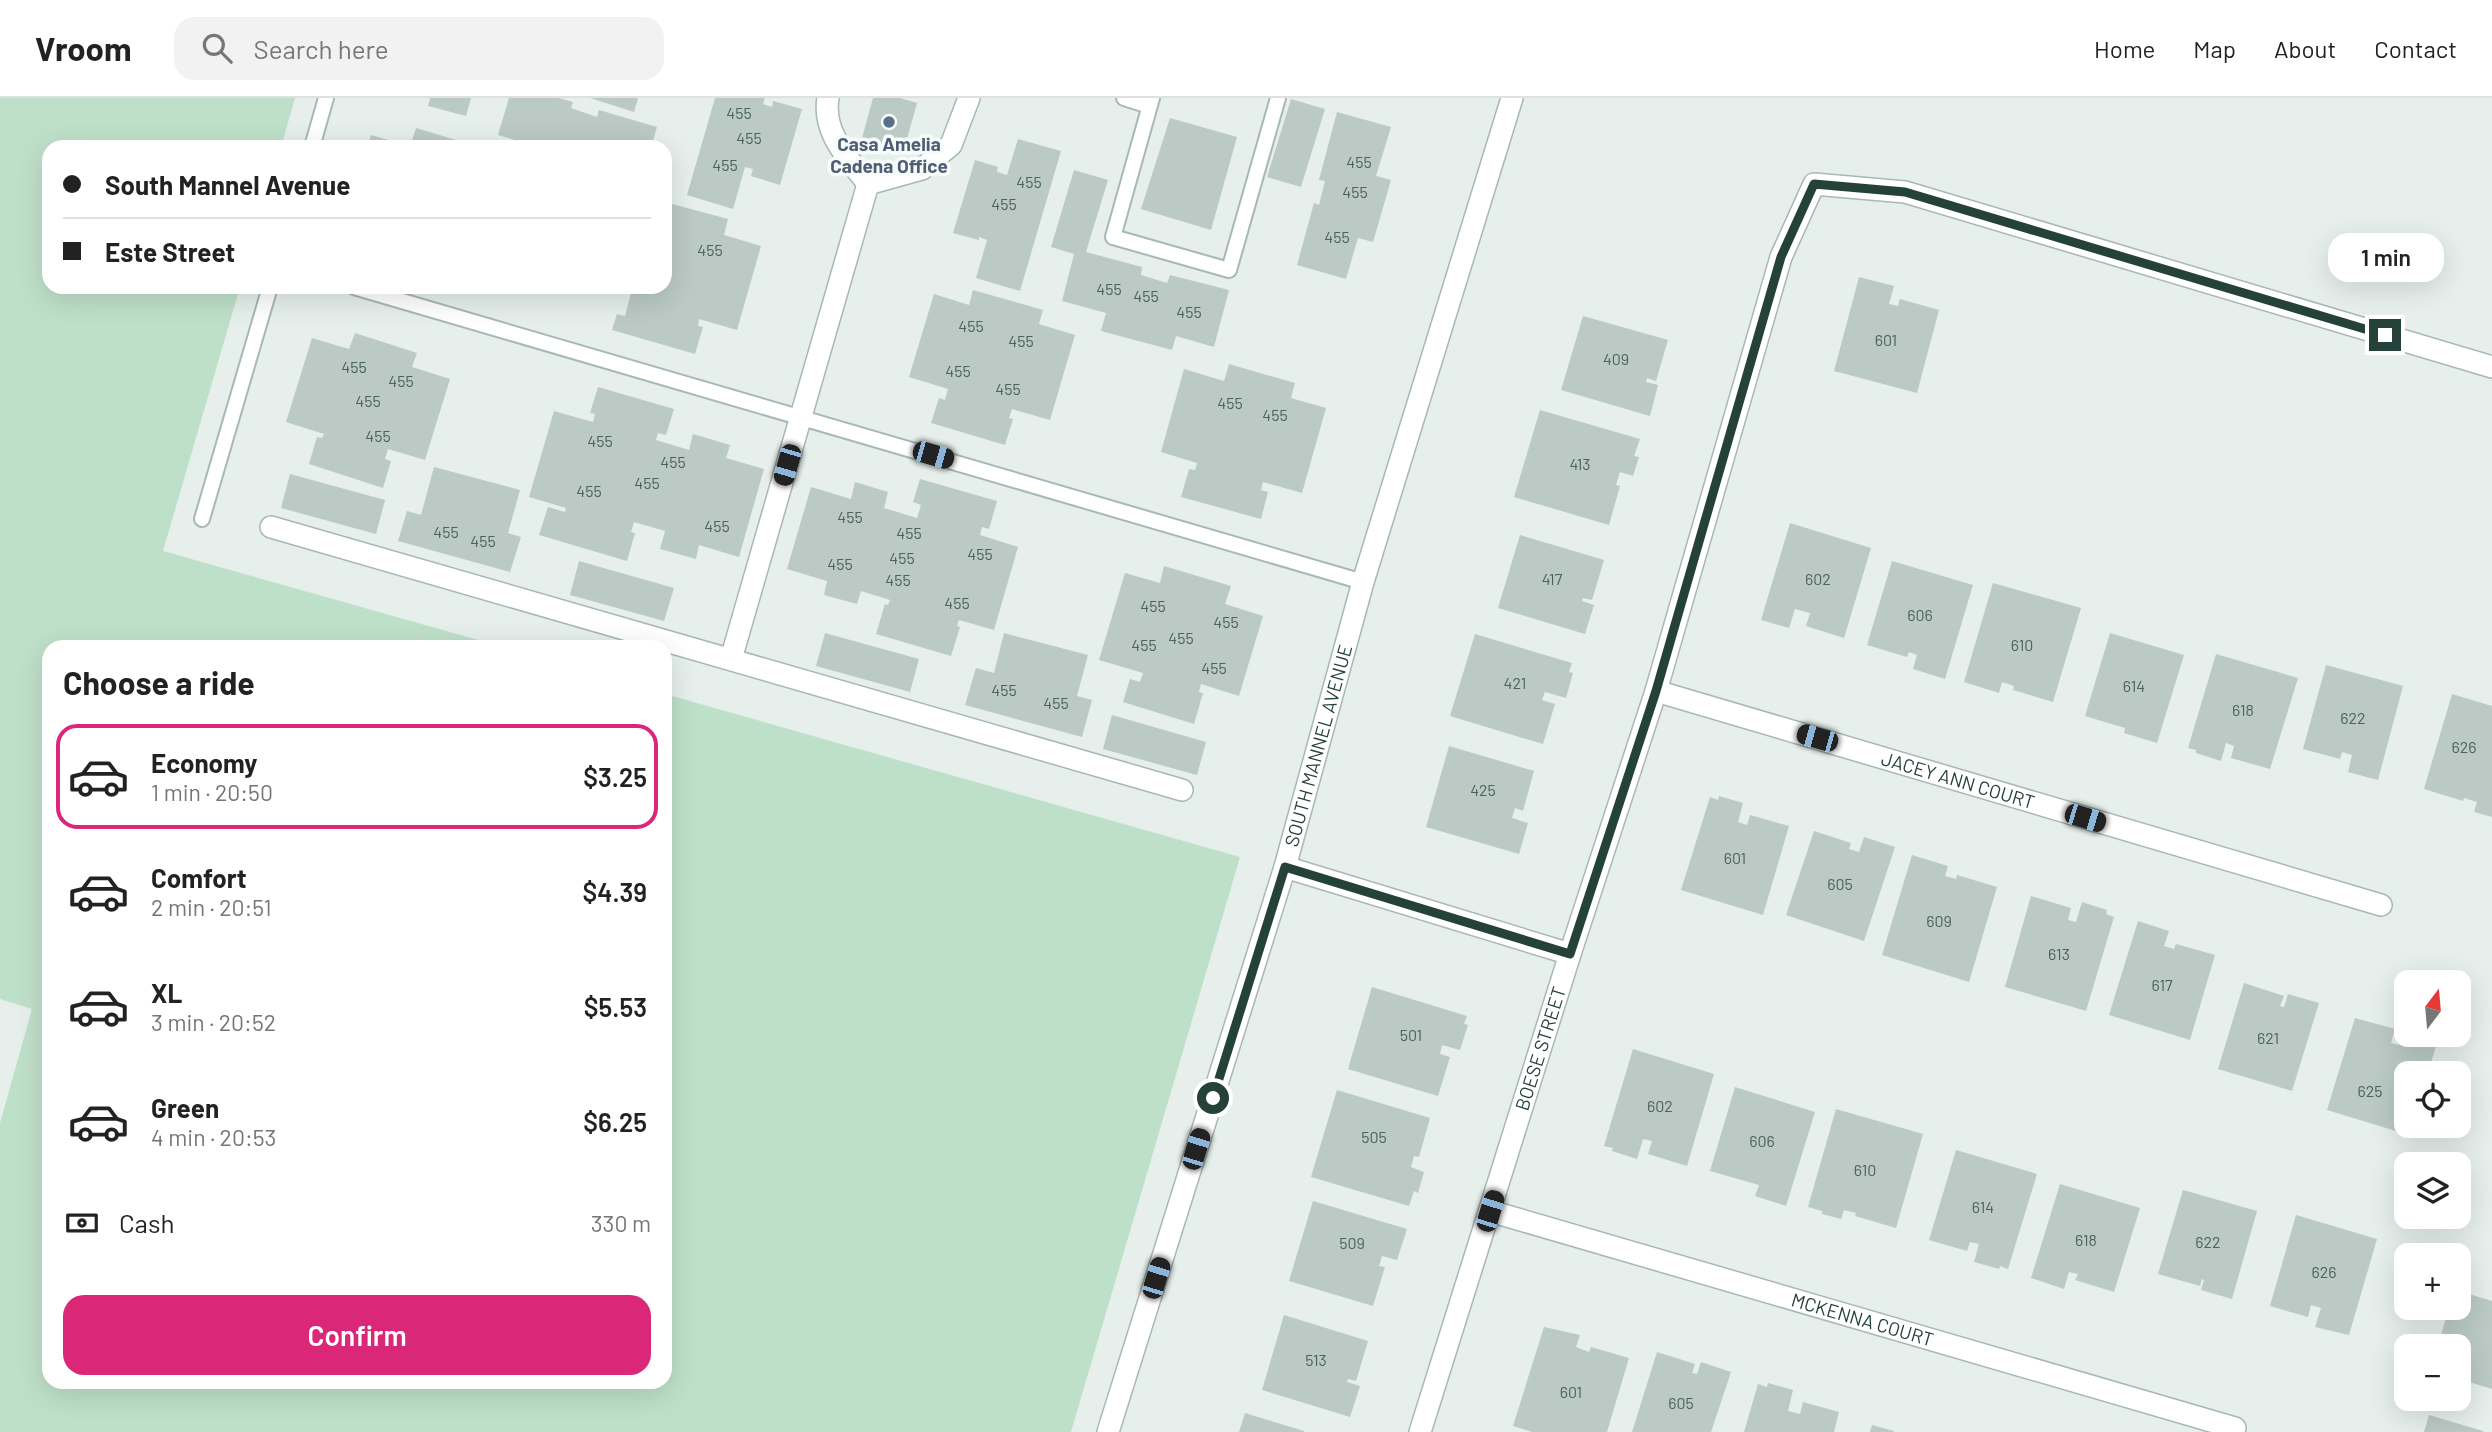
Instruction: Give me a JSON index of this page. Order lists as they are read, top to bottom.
{
  "streets": {
    "street": [
      "SOUTH MANNEL AVENUE",
      "JACEY ANN COURT",
      "BOESE STREET",
      "MCKENNA COURT"
    ]
  },
  "crossings": [
    ["JACEY ANN COURT", "BOESE STREET"],
    ["BOESE STREET", "MCKENNA COURT"]
  ],
  "places": ["Casa Amelia Cadena Office"],
  "house_numbers": [
    "455",
    "455",
    "455",
    "455",
    "455",
    "455",
    "455",
    "455",
    "455",
    "455",
    "455",
    "455",
    "455",
    "601",
    "455",
    "409",
    "455",
    "455",
    "455",
    "455",
    "455",
    "455",
    "455",
    "455",
    "455",
    "455",
    "413",
    "455",
    "455",
    "455",
    "455",
    "455",
    "455",
    "455",
    "455",
    "455",
    "455",
    "417",
    "602",
    "455",
    "455",
    "455",
    "606",
    "455",
    "455",
    "455",
    "610",
    "455",
    "421",
    "614",
    "455",
    "455",
    "618",
    "622",
    "626",
    "425",
    "601",
    "605",
    "609",
    "613",
    "617",
    "501",
    "621",
    "625",
    "602",
    "505",
    "606",
    "610",
    "614",
    "618",
    "622",
    "509",
    "626",
    "513",
    "601",
    "605"
  ],
  "north": "top",
  "page": {
    "header": "Vroom",
    "search": "Search here",
    "nav": [
      "Home",
      "Map",
      "About",
      "Contact"
    ],
    "banner": ["South Mannel Avenue", "Este Street"],
    "bubble": "1 min",
    "heading": "Choose a ride",
    "list": [
      {
        "name": "Economy",
        "note": "1 min · 20:50",
        "value": "$3.25"
      },
      {
        "name": "Comfort",
        "note": "2 min · 20:51",
        "value": "$4.39"
      },
      {
        "name": "XL",
        "note": "3 min · 20:52",
        "value": "$5.53"
      },
      {
        "name": "Green",
        "note": "4 min · 20:53",
        "value": "$6.25"
      }
    ],
    "map_buttons": ["+", "−"],
    "pay": ["Cash", "330 m"],
    "buttons": "Confirm"
  }
}
